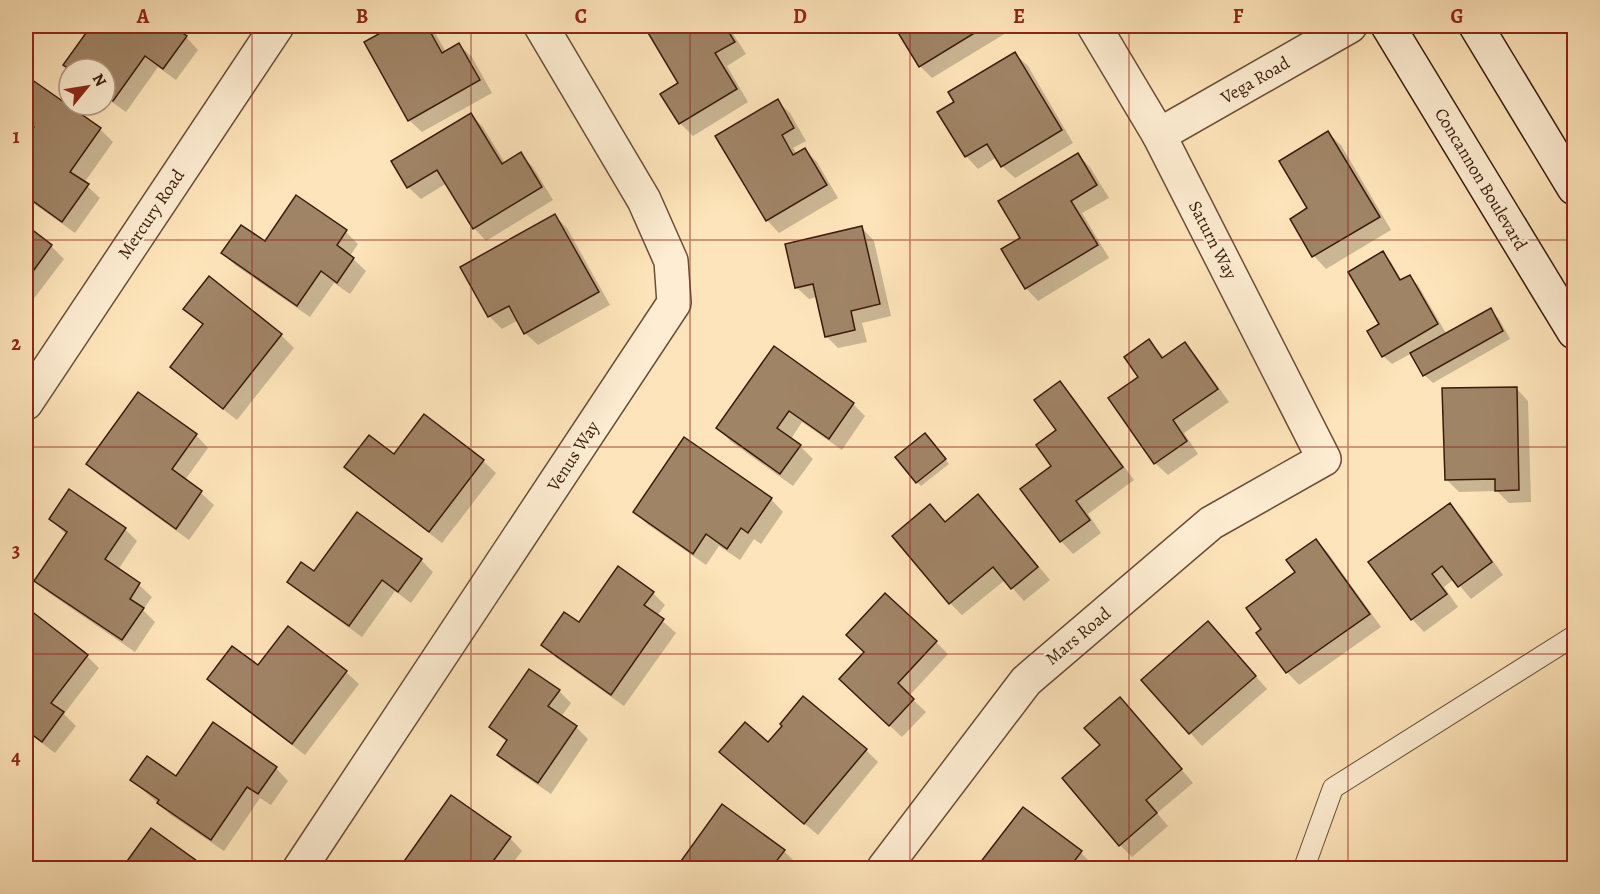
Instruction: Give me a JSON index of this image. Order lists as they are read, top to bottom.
{
  "streets": {
    "street": [
      "Vega Road",
      "Concannon Boulevard",
      "Mercury Road",
      "Saturn Way",
      "Venus Way",
      "Mars Road"
    ]
  },
  "crossings": [
    ["Vega Road", "Saturn Way"],
    ["Saturn Way", "Mars Road"]
  ],
  "north": "top right",
  "grid": {
    "columns": [
      "A",
      "B",
      "C",
      "D",
      "E",
      "F",
      "G"
    ],
    "rows": [
      "1",
      "2",
      "3",
      "4"
    ]
  }
}
